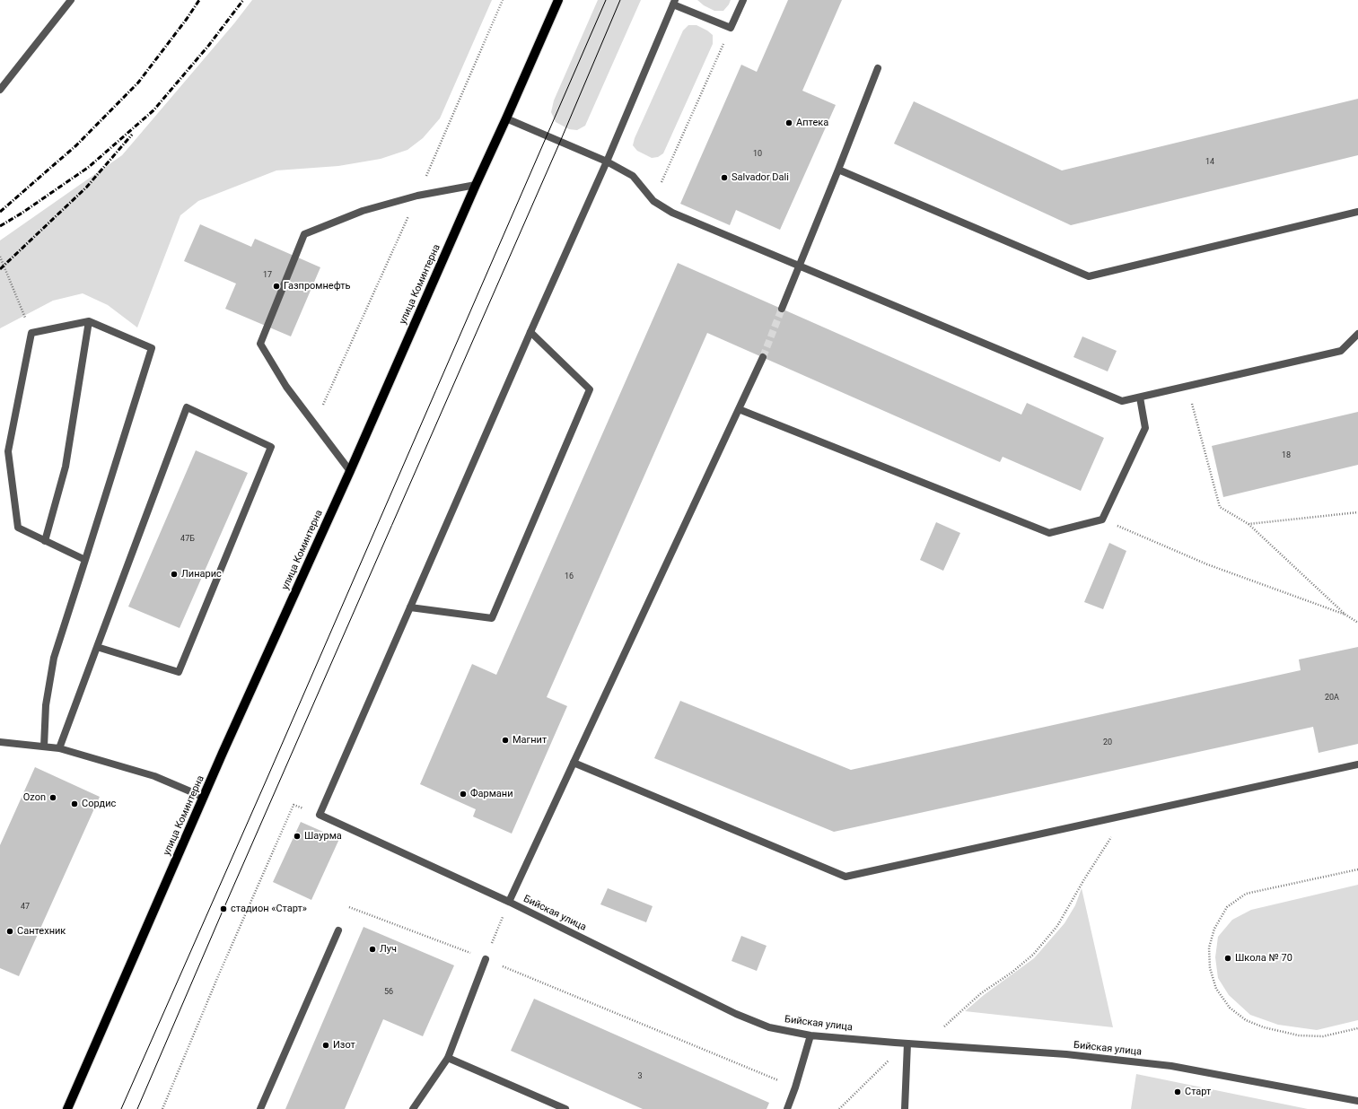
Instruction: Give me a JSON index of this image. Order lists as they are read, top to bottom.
{
  "streets": {
    "main road": ["улица Коминтерна"],
    "street": ["Бийская улица"]
  },
  "places": [
    "Аптека",
    "Salvador Dali",
    "Газпромнефть",
    "Линарис",
    "Магнит",
    "Фармани",
    "Ozon",
    "Сордис",
    "Шаурма",
    "стадион «Старт»",
    "Сантехник",
    "Луч",
    "Школа № 70",
    "Изот",
    "Старт"
  ],
  "house_numbers": [
    "10",
    "14",
    "17",
    "18",
    "47Б",
    "16",
    "20А",
    "20",
    "47",
    "56",
    "3"
  ]
}
